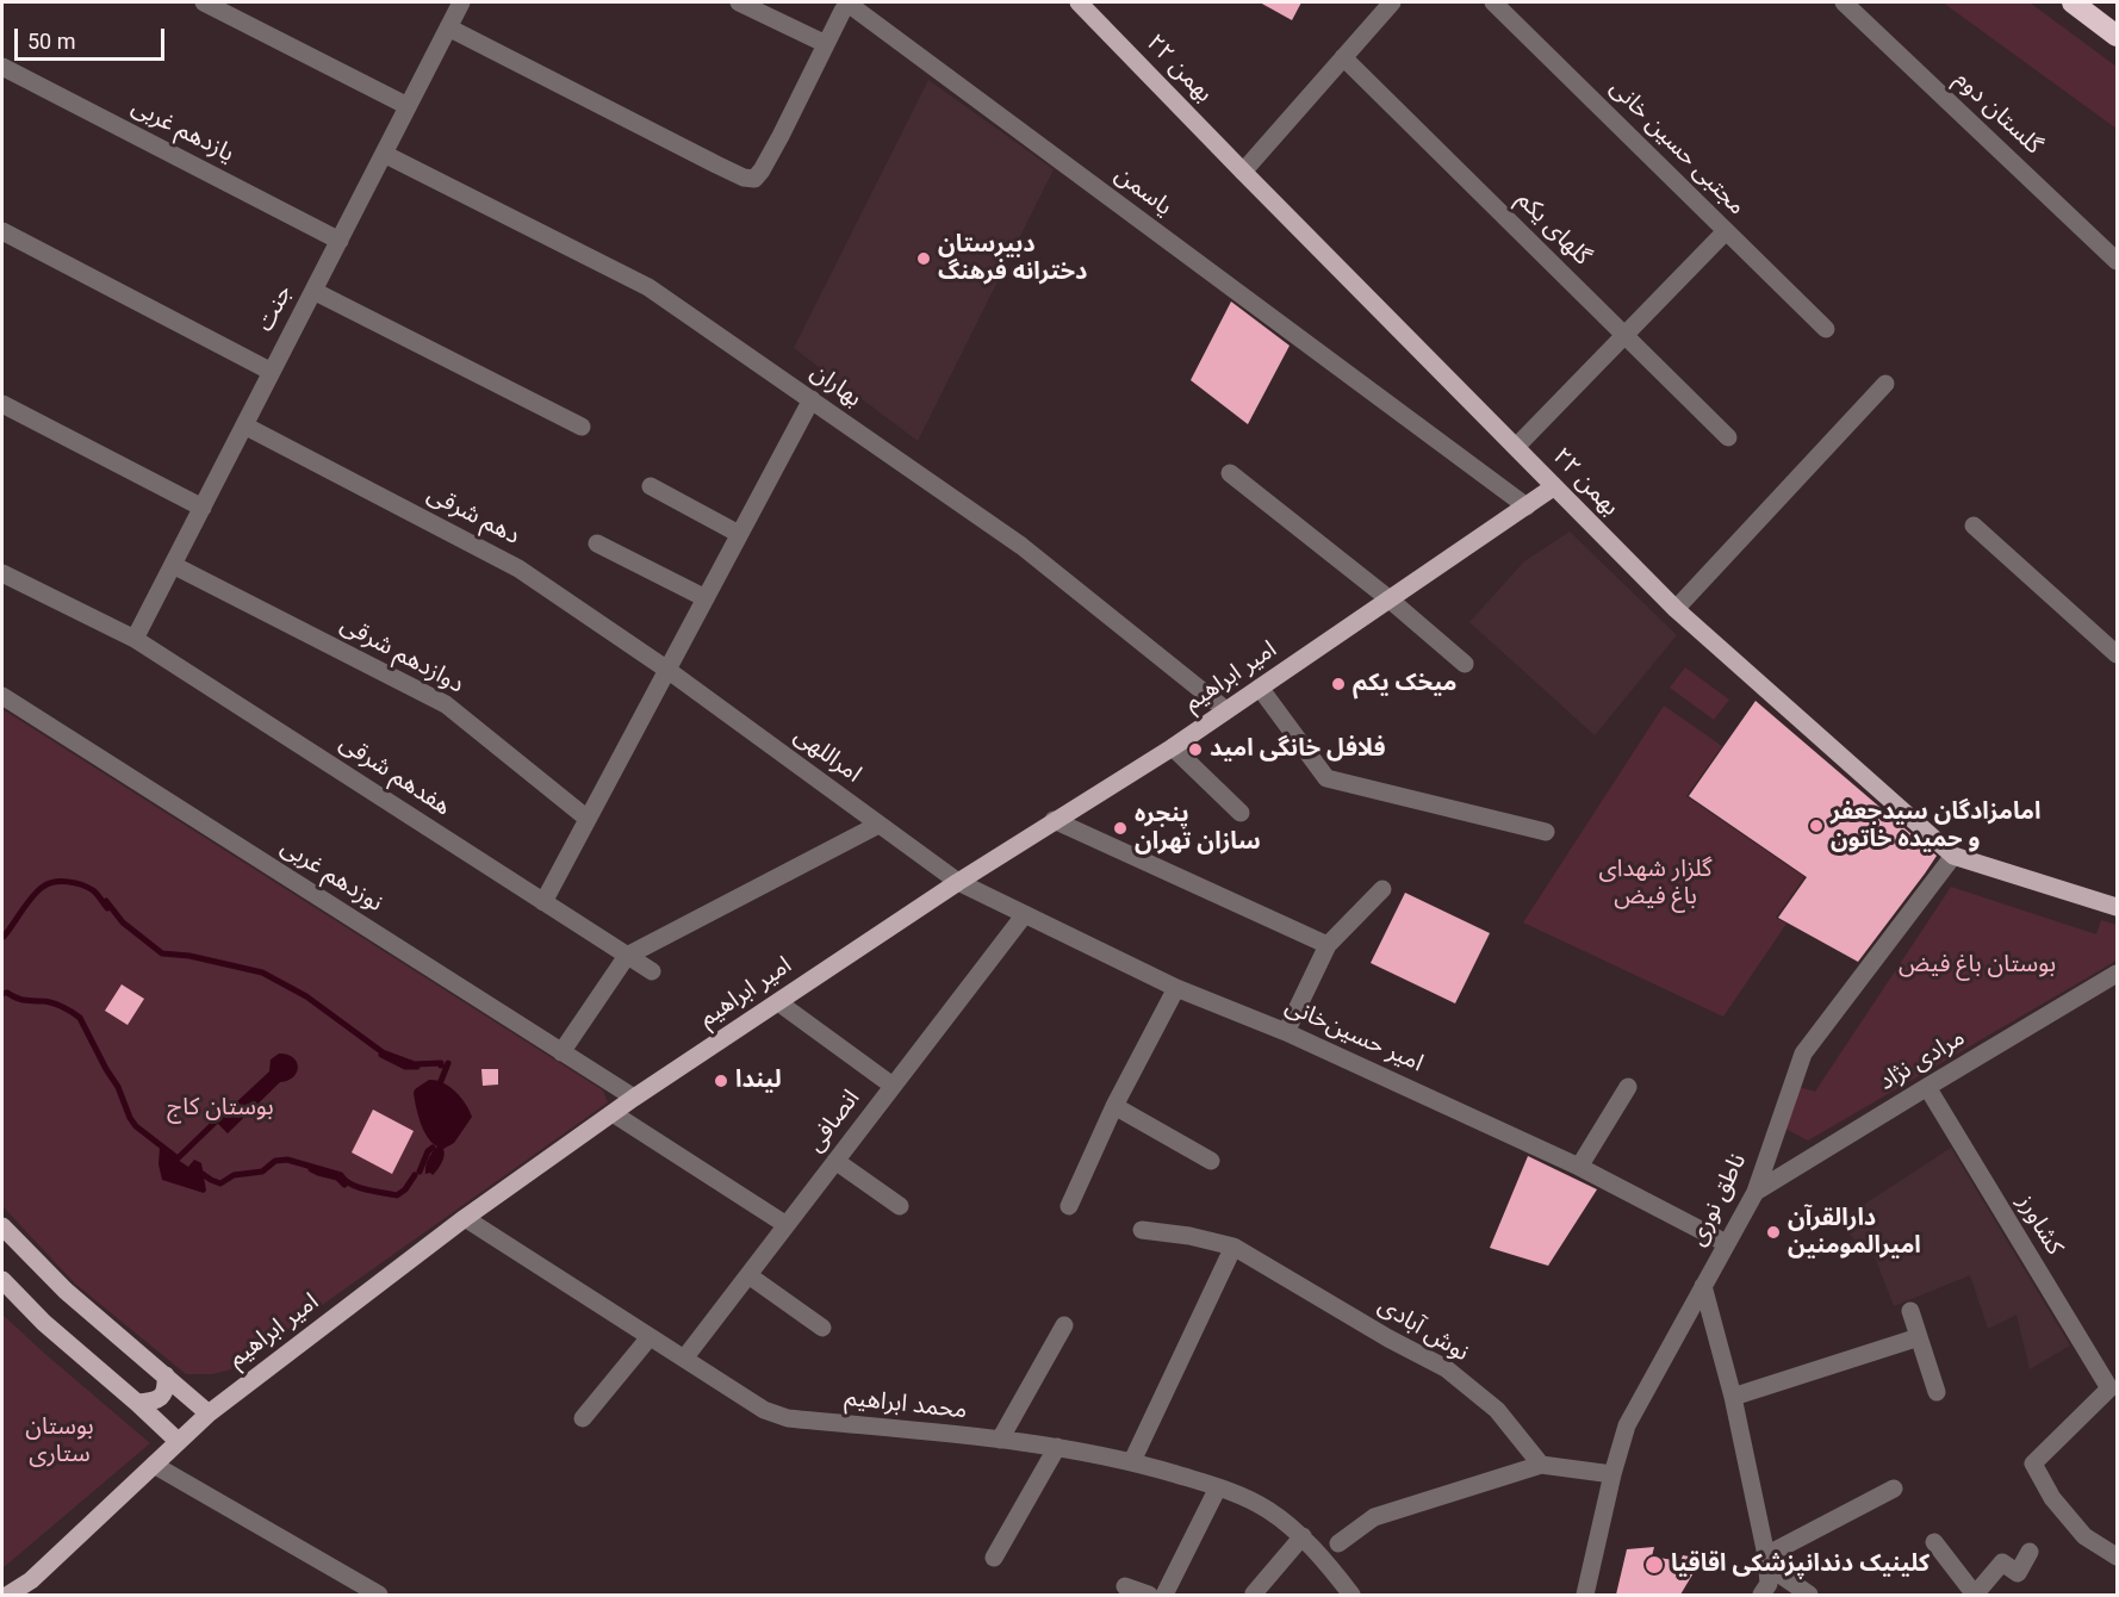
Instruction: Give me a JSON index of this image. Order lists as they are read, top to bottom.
{
  "streets": {
    "main road": ["۲۲ بهمن", "امیر ابراهیم"],
    "street": [
      "گلستان دوم",
      "یازدهم غربی",
      "مجتبی حسین خانی",
      "یاسمن",
      "گلهای یکم",
      "جنت",
      "بهاران",
      "دهم شرقی",
      "دوازدهم شرقی",
      "امراللهی",
      "هفدهم شرقی",
      "نوزدهم غربی",
      "امیر حسین‌خانی",
      "مرادی نژاد",
      "انصافی",
      "ناطق نوری",
      "کشاورز",
      "نوش آبادی",
      "محمد ابراهیم"
    ]
  },
  "crossings": [
    ["۲۲ بهمن", "امیر ابراهیم"],
    ["۲۲ بهمن", "ناطق نوری"],
    ["یازدهم غربی", "جنت"],
    ["یاسمن", "جنت"],
    ["یاسمن", "امیر ابراهیم"],
    ["جنت", "بهاران"],
    ["جنت", "دهم شرقی"],
    ["جنت", "دوازدهم شرقی"],
    ["جنت", "هفدهم شرقی"],
    ["بهاران", "امیر ابراهیم"],
    ["دهم شرقی", "امراللهی"],
    ["امیر ابراهیم", "امراللهی"],
    ["امیر ابراهیم", "نوزدهم غربی"],
    ["امیر ابراهیم", "امیر حسین‌خانی"],
    ["امیر ابراهیم", "محمد ابراهیم"],
    ["امراللهی", "امیر حسین‌خانی"],
    ["امیر حسین‌خانی", "انصافی"],
    ["امیر حسین‌خانی", "ناطق نوری"],
    ["مرادی نژاد", "ناطق نوری"],
    ["مرادی نژاد", "کشاورز"],
    ["انصافی", "محمد ابراهیم"]
  ],
  "parks": [
    "گلزار شهدای باغ فیض",
    "بوستان باغ فیض",
    "بوستان کاج",
    "بوستان ستاری"
  ],
  "places": [
    "دبیرستان دخترانه فرهنگ",
    "میخک یکم",
    "فلافل خانگی امید",
    "امامزادگان سیدجعفر و حمیده خاتون",
    "پنجره سازان تهران",
    "لیندا",
    "دارالقرآن امیرالمومنین",
    "کلینیک دندانپزشکی اقاقیا"
  ],
  "scale_bar": "50 m"
}
